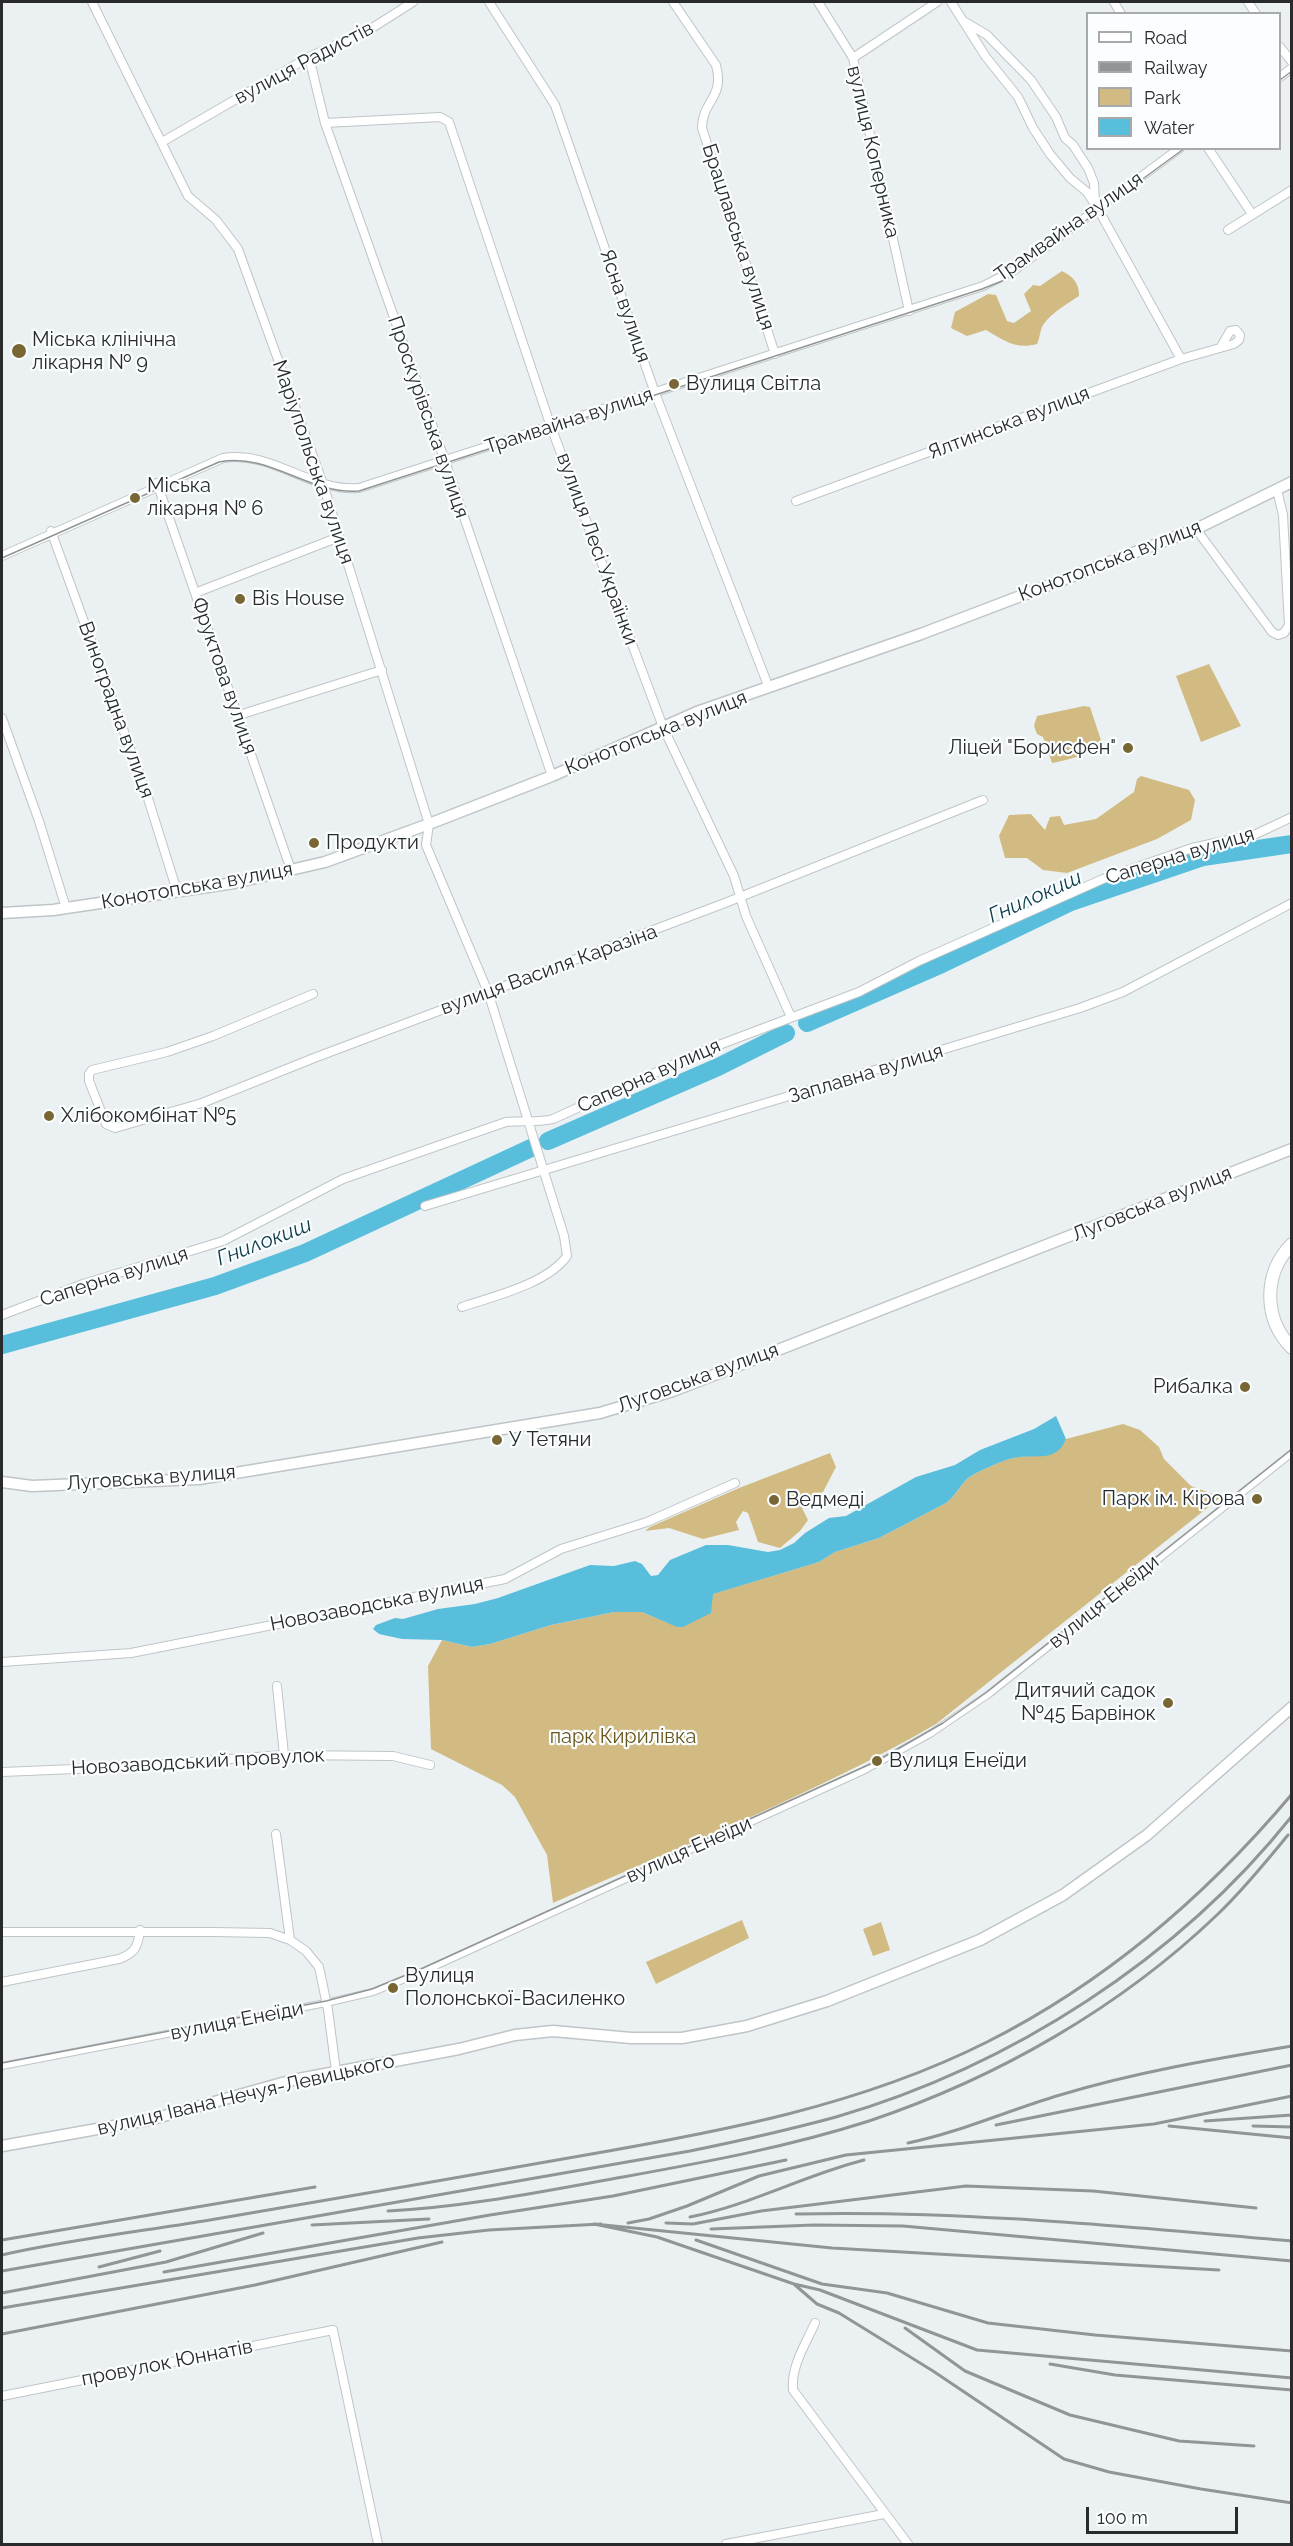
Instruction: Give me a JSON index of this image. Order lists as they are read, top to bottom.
{
  "streets": {
    "street": [
      "вулиця Радистів",
      "вулиця Коперника",
      "Трамвайна вулиця",
      "Брацлавська вулиця",
      "Ясна вулиця",
      "Проскурівська вулиця",
      "Ялтинська вулиця",
      "Маріупольська вулиця",
      "вулиця Лесі Українки",
      "Конотопська вулиця",
      "Фруктова вулиця",
      "Виноградна вулиця",
      "Саперна вулиця",
      "вулиця Василя Каразіна",
      "Заплавна вулиця",
      "Луговська вулиця",
      "вулиця Енеїди",
      "Новозаводська вулиця",
      "Новозаводський провулок",
      "вулиця Івана Нечуя-Левицького",
      "провулок Юннатів"
    ]
  },
  "crossings": [
    ["вулиця Радистів", "Проскурівська вулиця"],
    ["вулиця Радистів", "Маріупольська вулиця"],
    ["вулиця Коперника", "Трамвайна вулиця"],
    ["Трамвайна вулиця", "Брацлавська вулиця"],
    ["Трамвайна вулиця", "Ясна вулиця"],
    ["Трамвайна вулиця", "Проскурівська вулиця"],
    ["Трамвайна вулиця", "Маріупольська вулиця"],
    ["Трамвайна вулиця", "вулиця Лесі Українки"],
    ["Трамвайна вулиця", "Фруктова вулиця"],
    ["Трамвайна вулиця", "Виноградна вулиця"],
    ["Ясна вулиця", "Конотопська вулиця"],
    ["Проскурівська вулиця", "вулиця Лесі Українки"],
    ["Проскурівська вулиця", "Конотопська вулиця"],
    ["Маріупольська вулиця", "Конотопська вулиця"],
    ["Маріупольська вулиця", "Саперна вулиця"],
    ["Маріупольська вулиця", "вулиця Василя Каразіна"],
    ["Маріупольська вулиця", "Заплавна вулиця"],
    ["вулиця Лесі Українки", "Конотопська вулиця"],
    ["вулиця Лесі Українки", "Саперна вулиця"],
    ["вулиця Лесі Українки", "вулиця Василя Каразіна"],
    ["Конотопська вулиця", "Фруктова вулиця"],
    ["Конотопська вулиця", "Виноградна вулиця"]
  ],
  "water": ["Гнилокиш"],
  "parks": ["парк Кирилівка"],
  "places": [
    "Міська клінічна лікарня № 9",
    "Вулиця Світла",
    "Міська лікарня № 6",
    "Bis House",
    "Ліцей \"Борисфен\"",
    "Продукти",
    "Хлібокомбінат №5",
    "Рибалка",
    "У Тетяни",
    "Парк ім. Кірова",
    "Ведмеді",
    "Дитячий садок №45 Барвінок",
    "Вулиця Енеїди",
    "Вулиця Полонської-Василенко"
  ],
  "legend": [
    "Road",
    "Railway",
    "Park",
    "Water"
  ],
  "scale_bar": "100 m"
}
